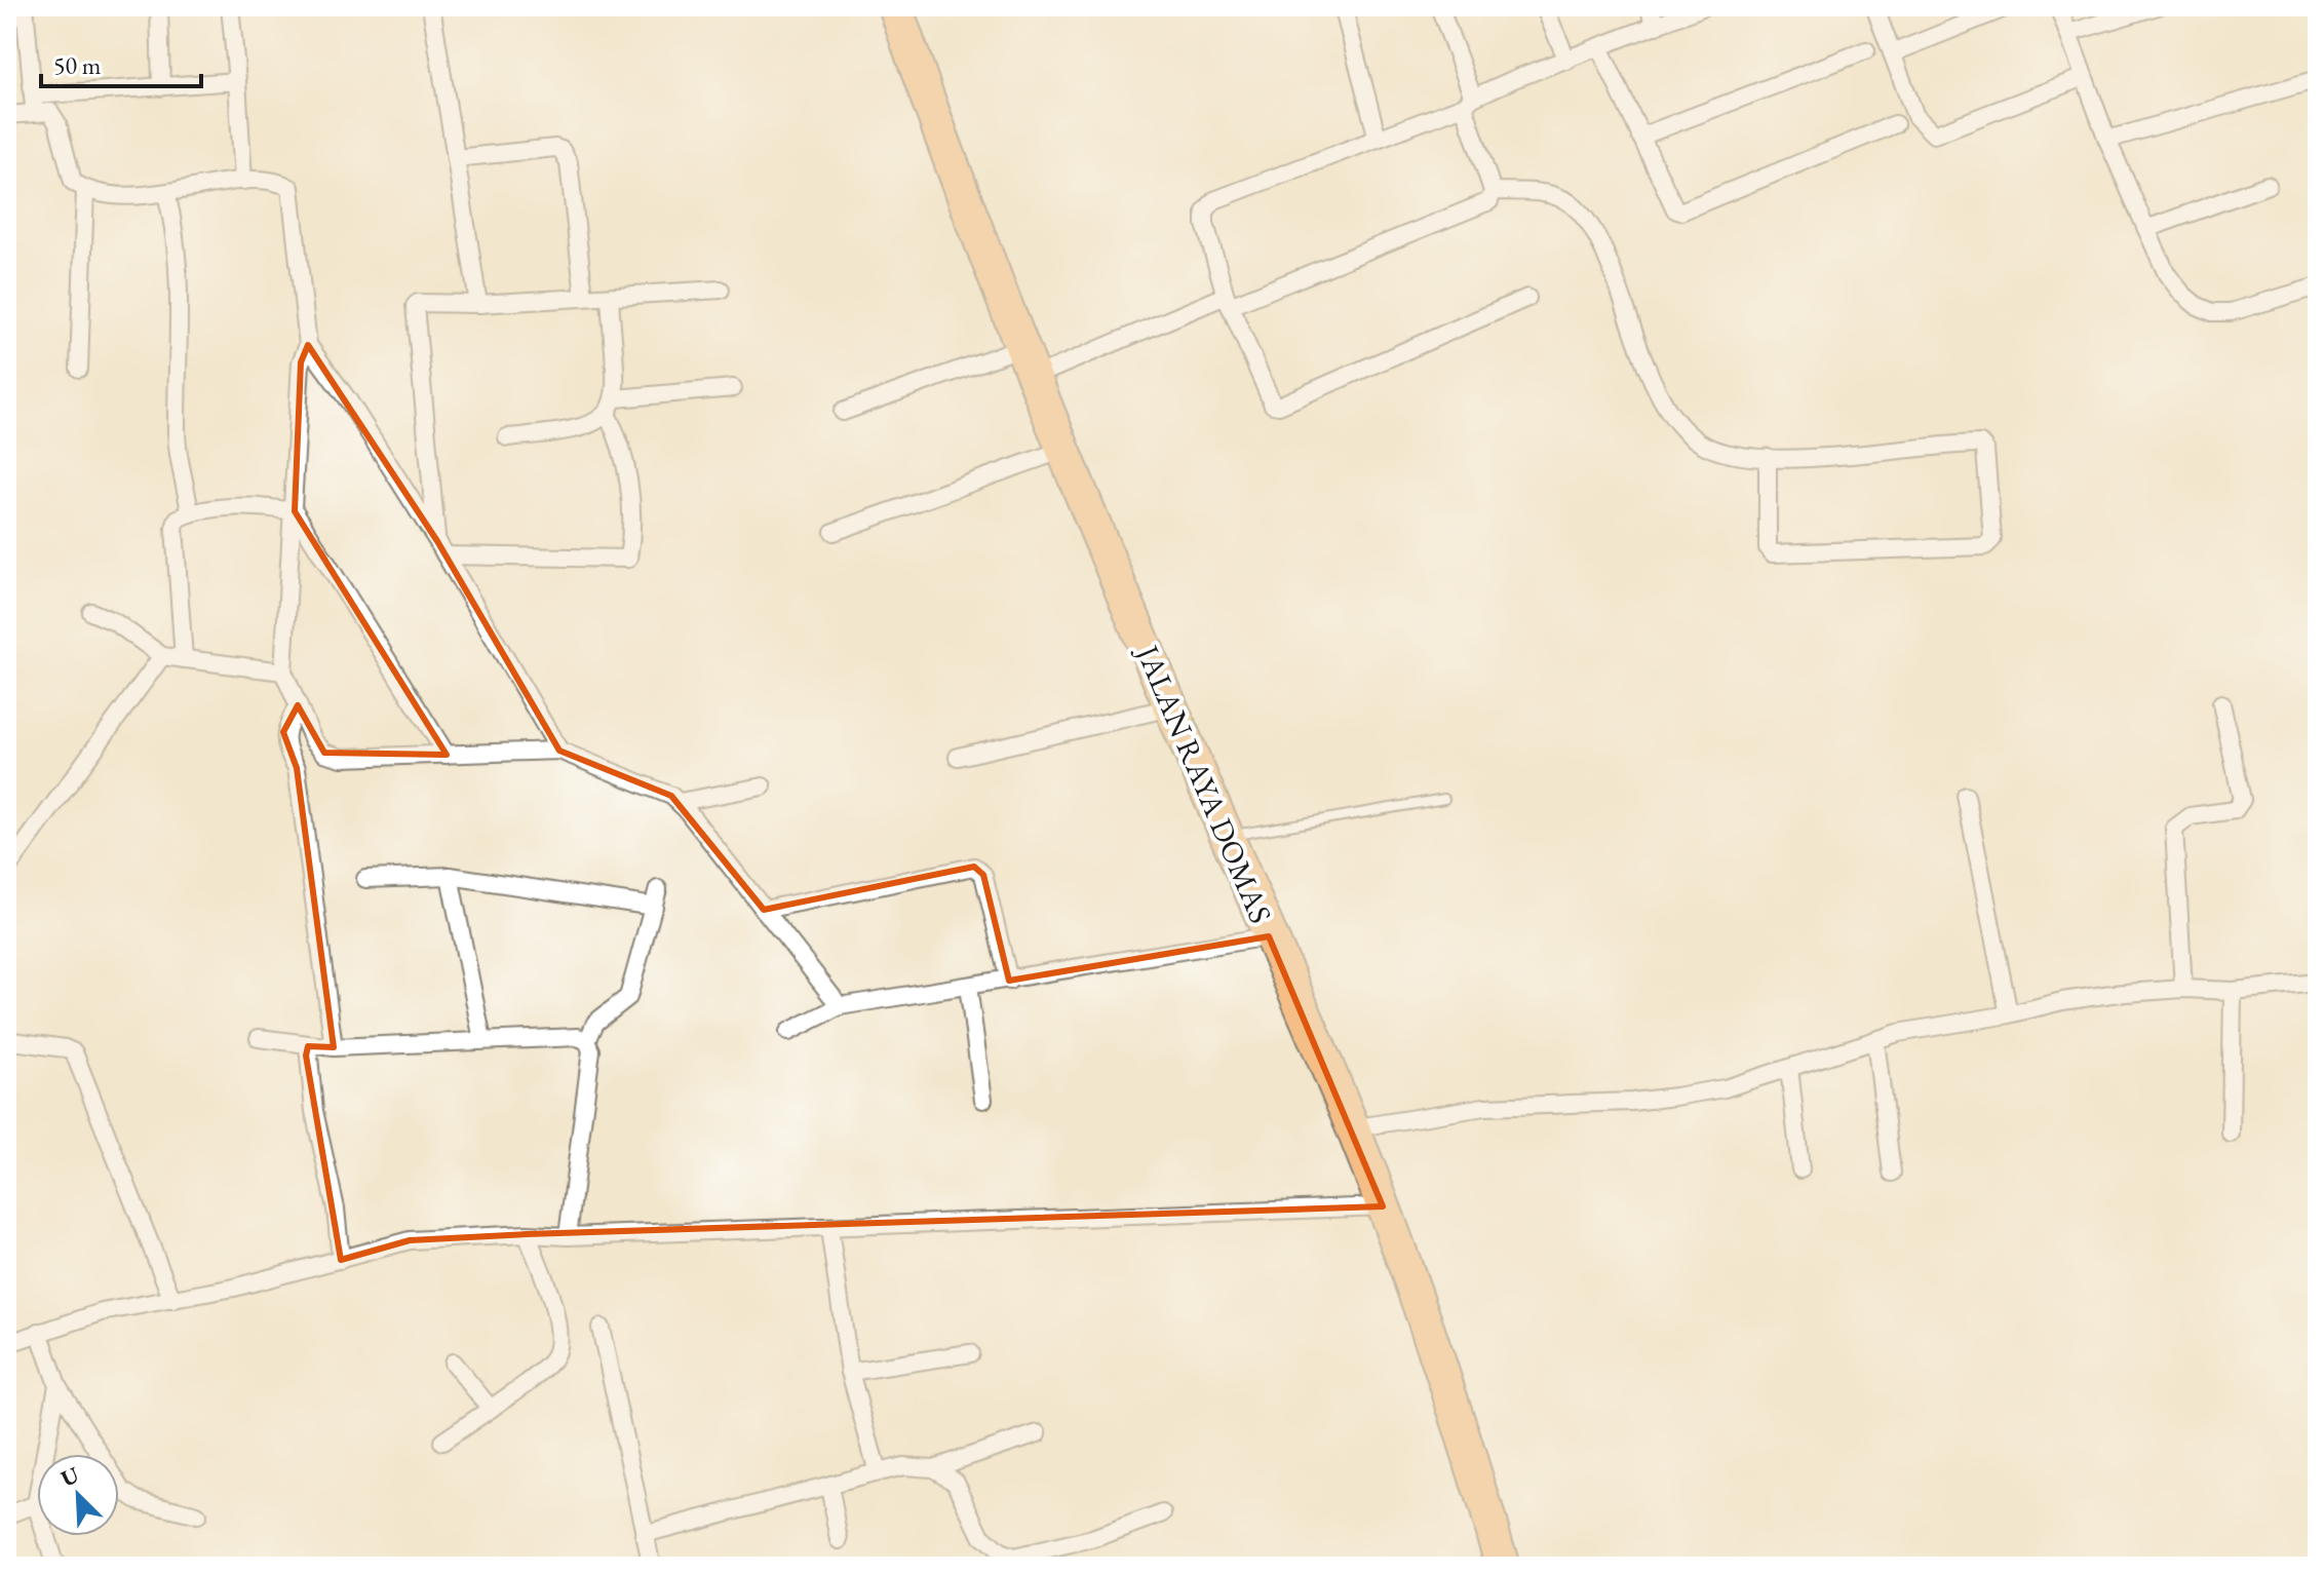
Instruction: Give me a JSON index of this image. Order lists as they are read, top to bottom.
{
  "streets": {
    "highway": ["JALAN RAYA DOMAS"]
  },
  "scale_bar": "50 m",
  "north": "top left"
}
